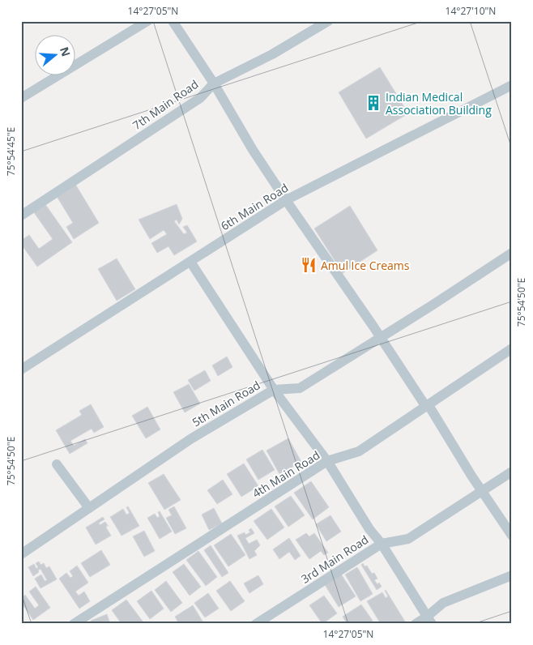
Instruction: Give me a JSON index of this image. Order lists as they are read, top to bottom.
{
  "streets": {
    "street": [
      "7th Main Road",
      "6th Main Road",
      "5th Main Road",
      "4th Main Road",
      "3rd Main Road"
    ]
  },
  "places": {
    "building": ["Indian Medical Association Building"],
    "restaurant": ["Amul Ice Creams"]
  },
  "north": "right",
  "coordinates": [
    "14°27'05\"N",
    "14°27'10\"N",
    "75°54'45\"E",
    "75°54'50\"E"
  ]
}
